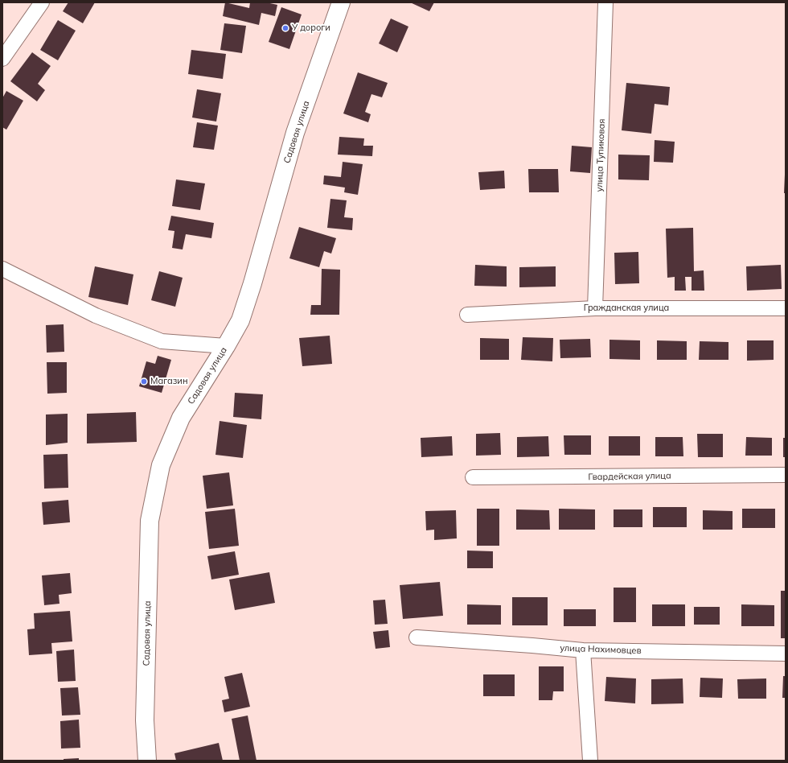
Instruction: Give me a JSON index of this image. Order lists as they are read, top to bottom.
{
  "streets": {
    "main road": ["Садовая улица"],
    "street": [
      "улица Тупиковая",
      "Гражданская улица",
      "Гвардейская улица",
      "улица Нахимовцев"
    ]
  },
  "crossings": [
    ["улица Тупиковая", "Гражданская улица"]
  ],
  "places": ["У дороги", "Магазин"]
}
